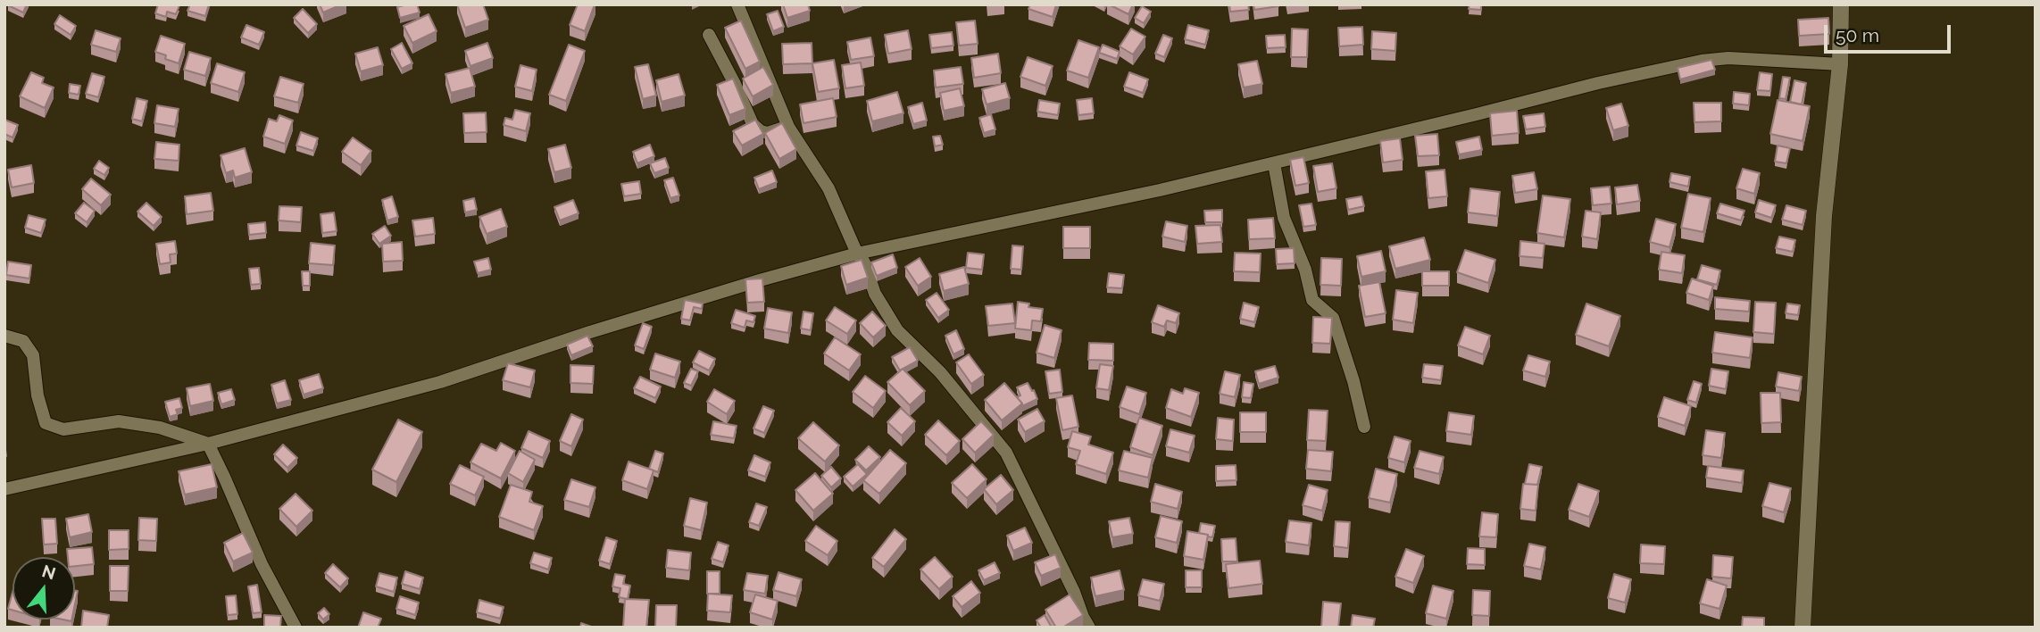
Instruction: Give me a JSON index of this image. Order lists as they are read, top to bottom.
{
  "scale_bar": "50 m",
  "north": "top"
}
